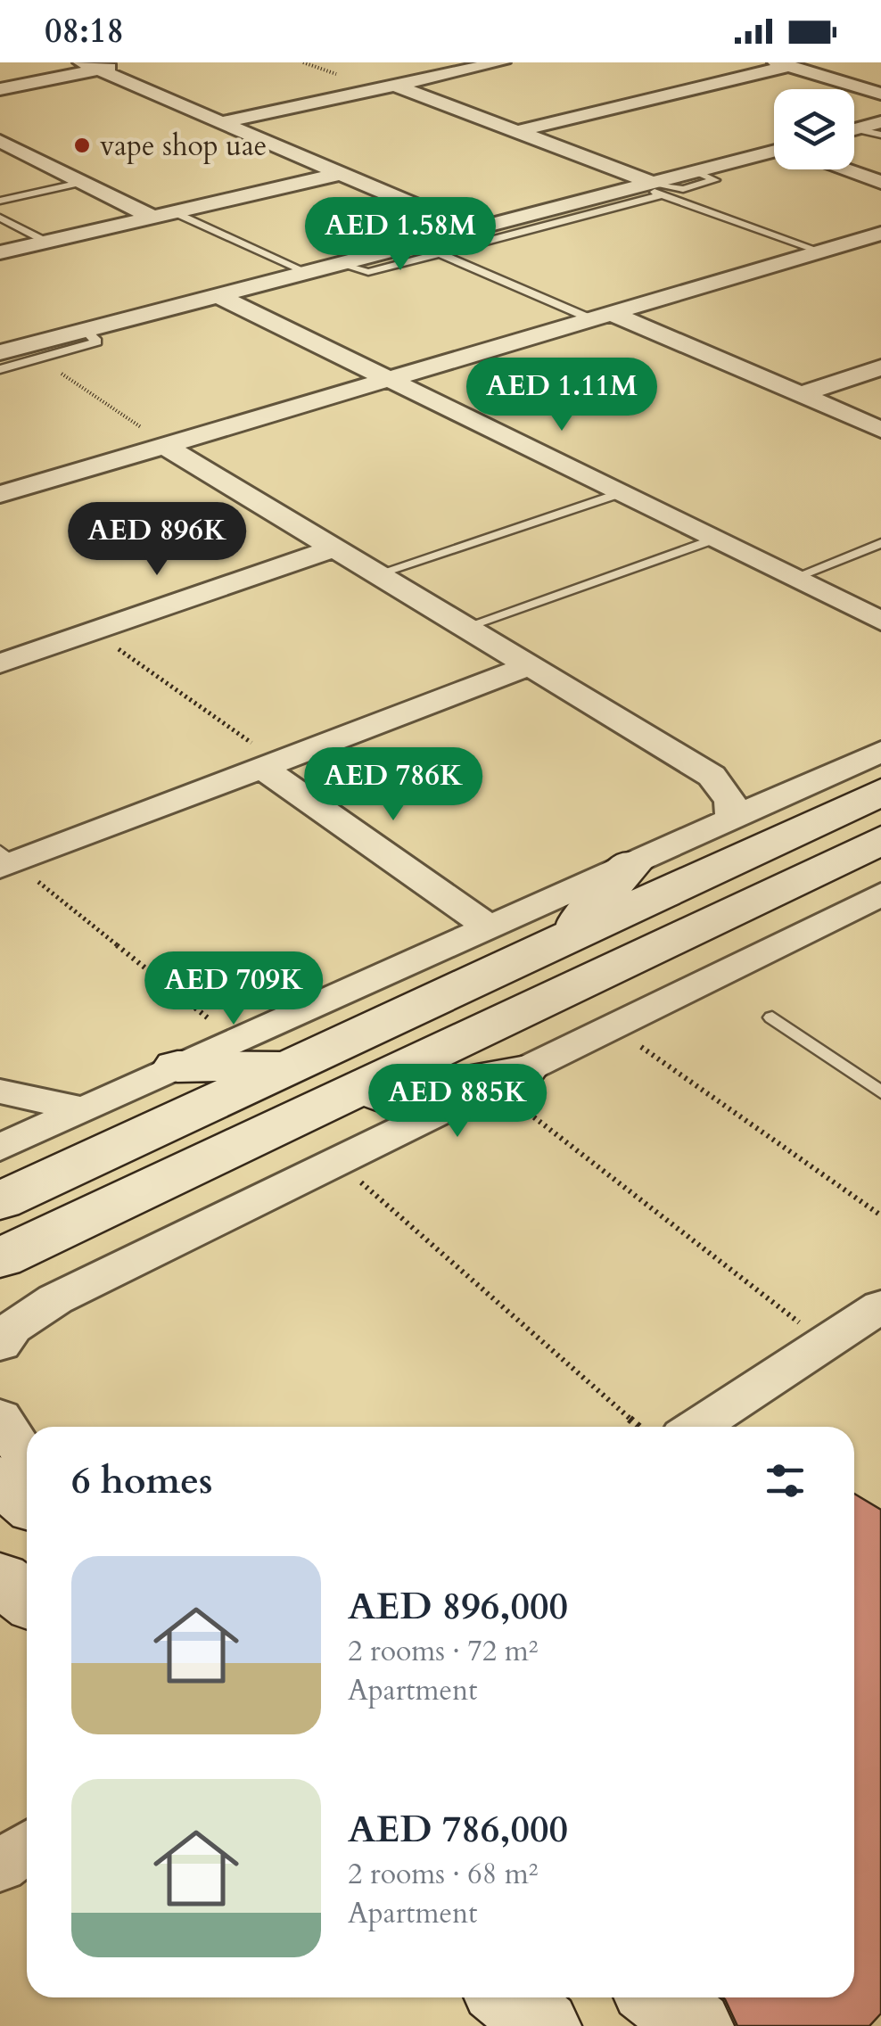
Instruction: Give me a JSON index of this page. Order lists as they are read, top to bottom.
{
  "places": ["vape shop uae"],
  "page": {
    "status": "08:18",
    "price": [
      "AED 1.58M",
      "AED 1.11M",
      "AED 896K",
      "AED 786K",
      "AED 709K",
      "AED 885K"
    ],
    "heading": "6 homes",
    "list": [
      {
        "name": "AED 896,000",
        "note": "2 rooms · 72 m² · Apartment"
      },
      {
        "name": "AED 786,000",
        "note": "2 rooms · 68 m² · Apartment"
      }
    ]
  }
}
